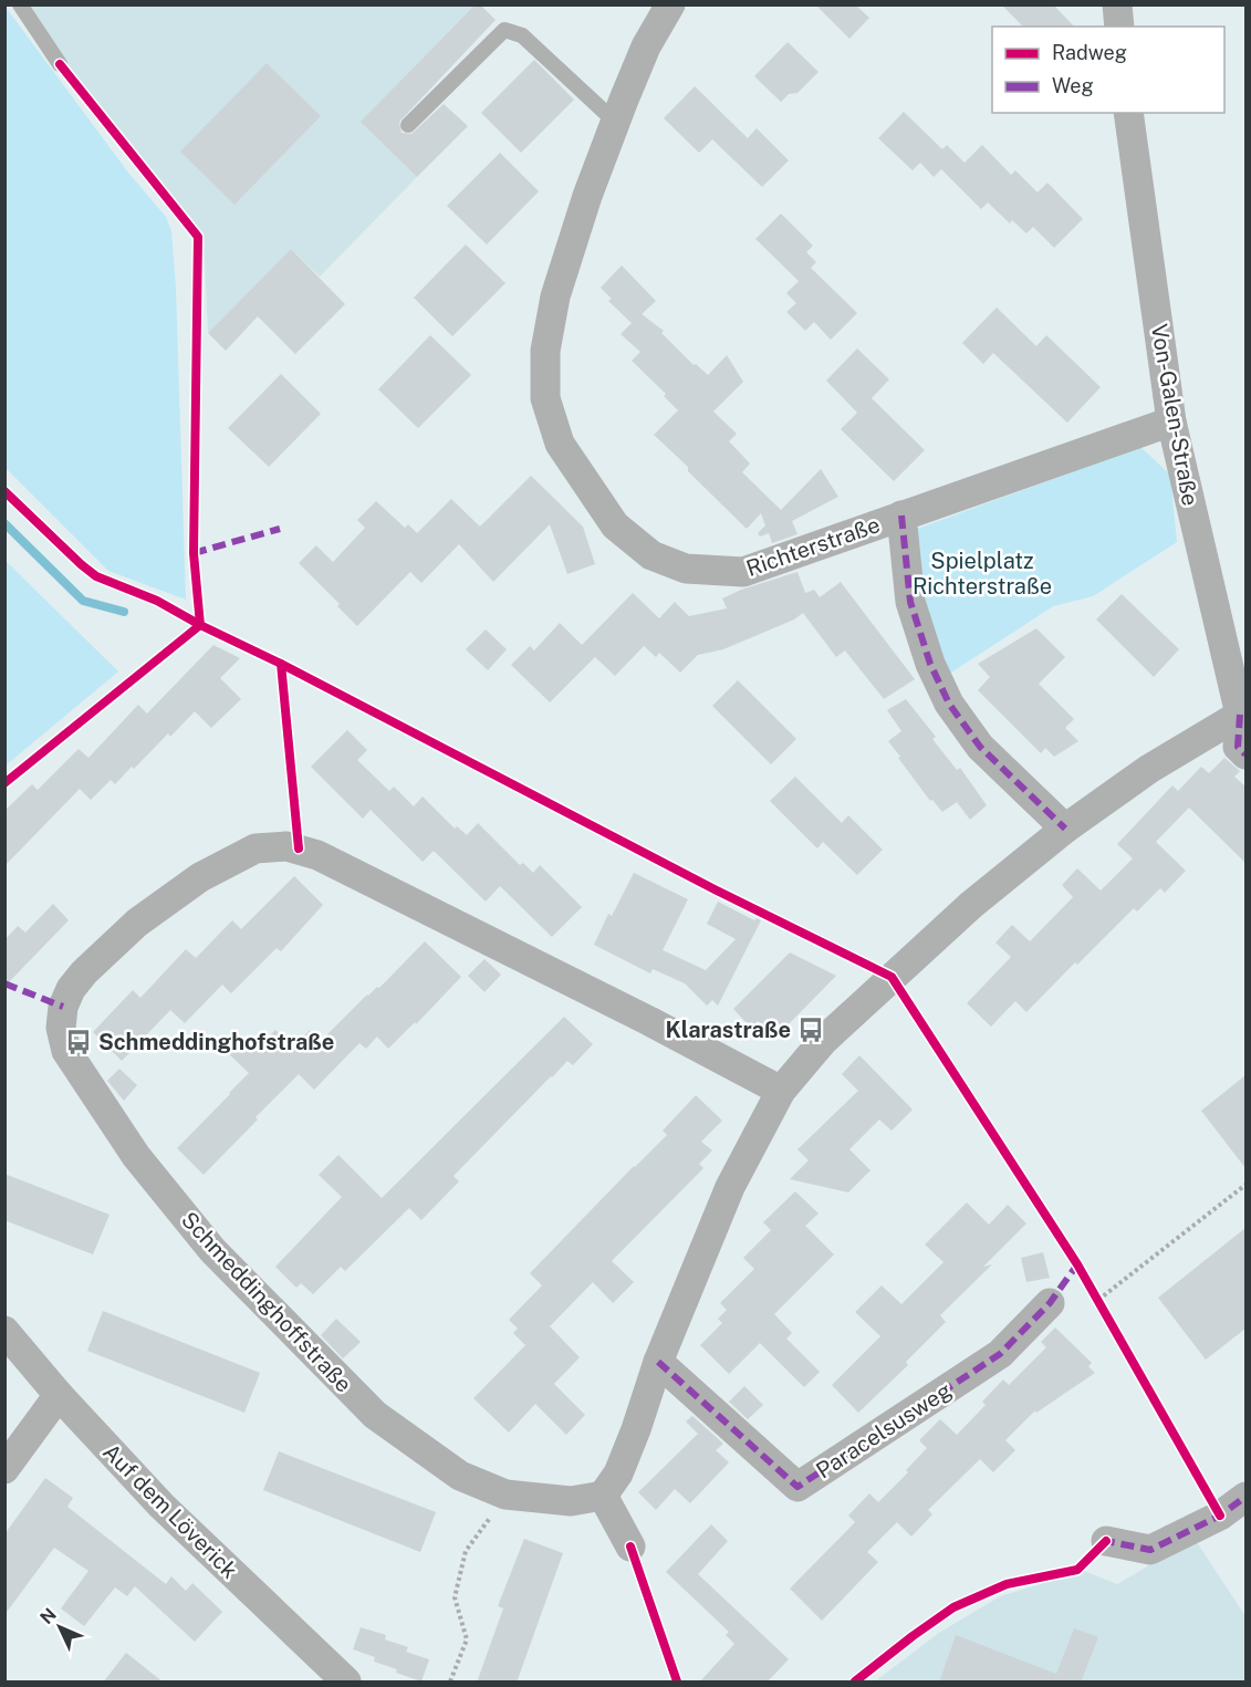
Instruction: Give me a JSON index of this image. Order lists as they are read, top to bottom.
{
  "streets": {
    "street": [
      "Von-Galen-Straße",
      "Richterstraße",
      "Schmeddinghoffstraße",
      "Paracelsusweg",
      "Auf dem Löverick"
    ]
  },
  "crossings": [
    ["Von-Galen-Straße", "Richterstraße"]
  ],
  "parks": ["Spielplatz Richterstraße"],
  "places": {
    "bus stop": ["Klarastraße", "Schmeddinghofstraße"]
  },
  "legend": ["Radweg", "Weg"],
  "north": "top left"
}
